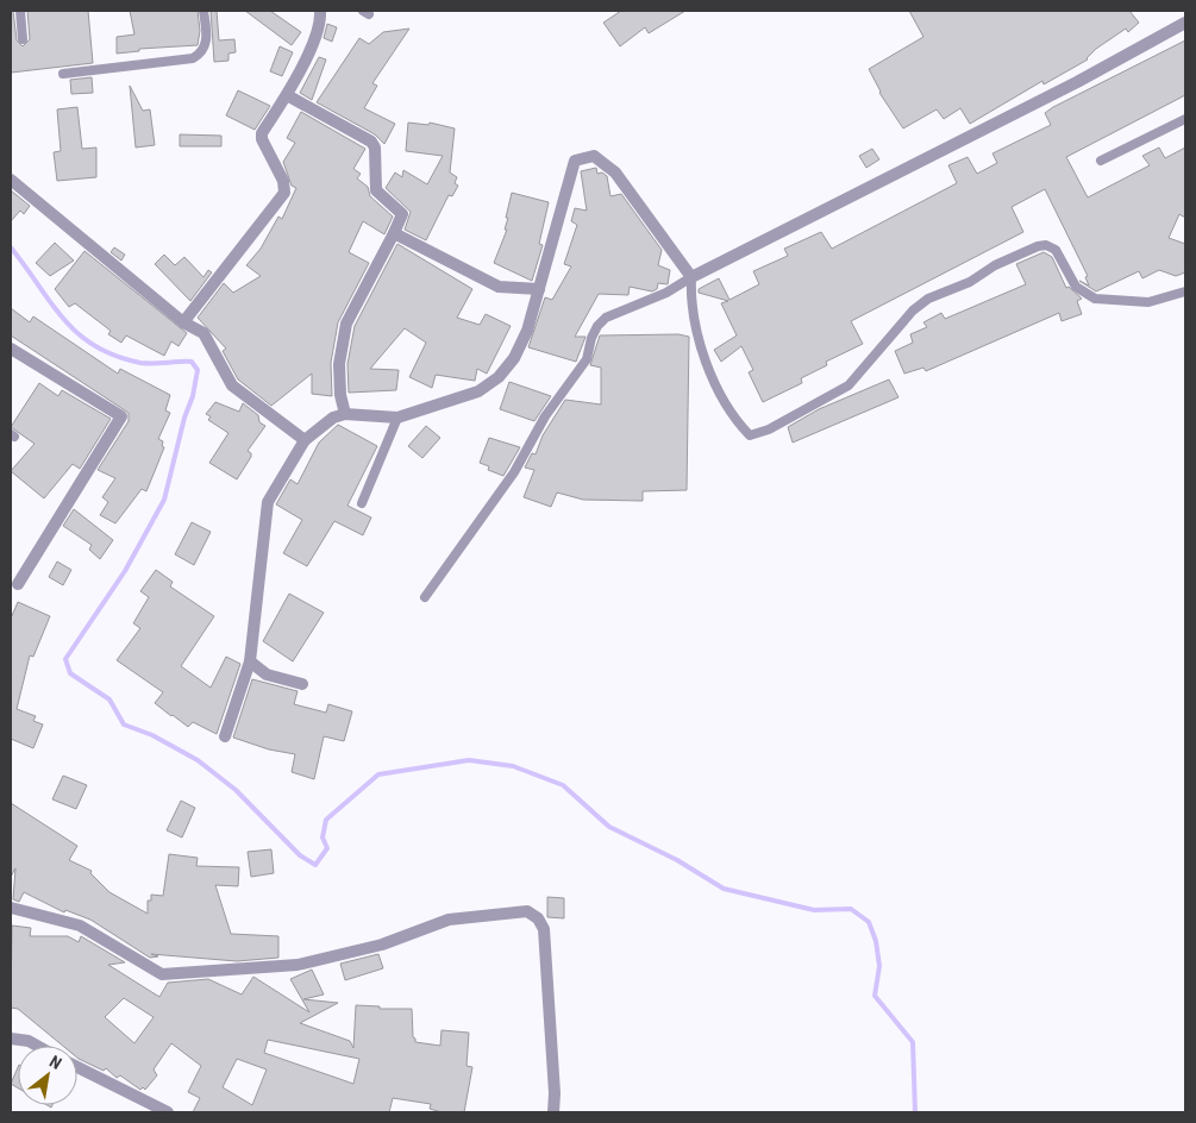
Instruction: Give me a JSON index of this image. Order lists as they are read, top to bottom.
{
  "north": "top right"
}
